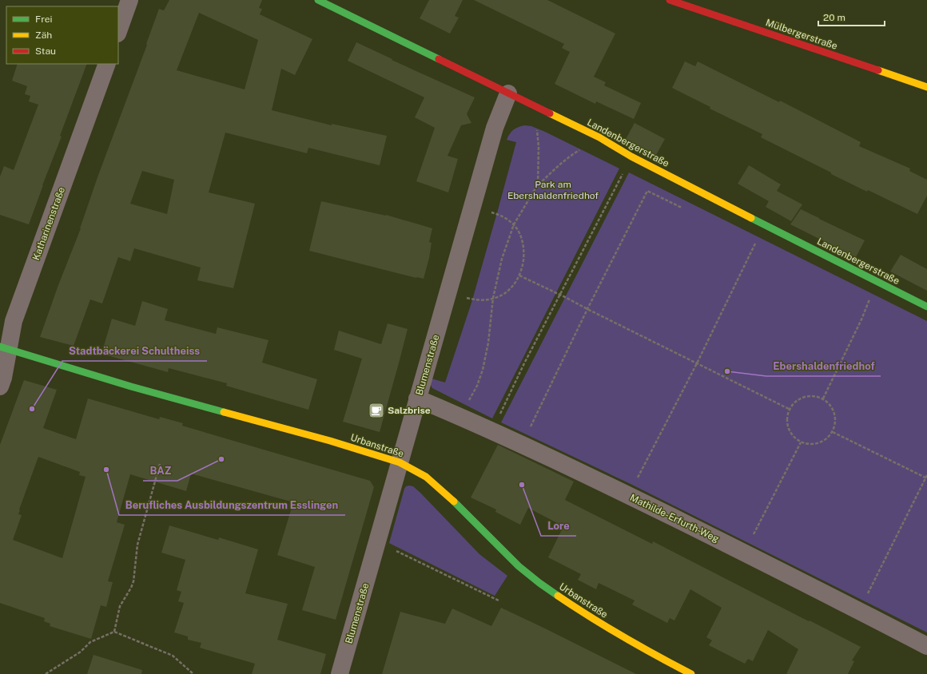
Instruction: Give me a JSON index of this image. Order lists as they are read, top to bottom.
{
  "streets": {
    "street": [
      "Mülbergerstraße",
      "Landenbergerstraße",
      "Katharinenstraße",
      "Blumenstraße",
      "Urbanstraße",
      "Mathilde-Erfurth-Weg"
    ]
  },
  "crossings": [
    ["Landenbergerstraße", "Blumenstraße"],
    ["Katharinenstraße", "Urbanstraße"],
    ["Blumenstraße", "Urbanstraße"],
    ["Blumenstraße", "Mathilde-Erfurth-Weg"]
  ],
  "parks": ["Park am Ebershaldenfriedhof"],
  "places": {
    "other": [
      "Ebershaldenfriedhof",
      "Stadtbäckerei Schultheiss",
      "BAZ",
      "Berufliches Ausbildungszentrum Esslingen",
      "Lore"
    ],
    "cafe": ["Salzbrise"]
  },
  "legend": ["Frei", "Zäh", "Stau"],
  "scale_bar": "20 m"
}
